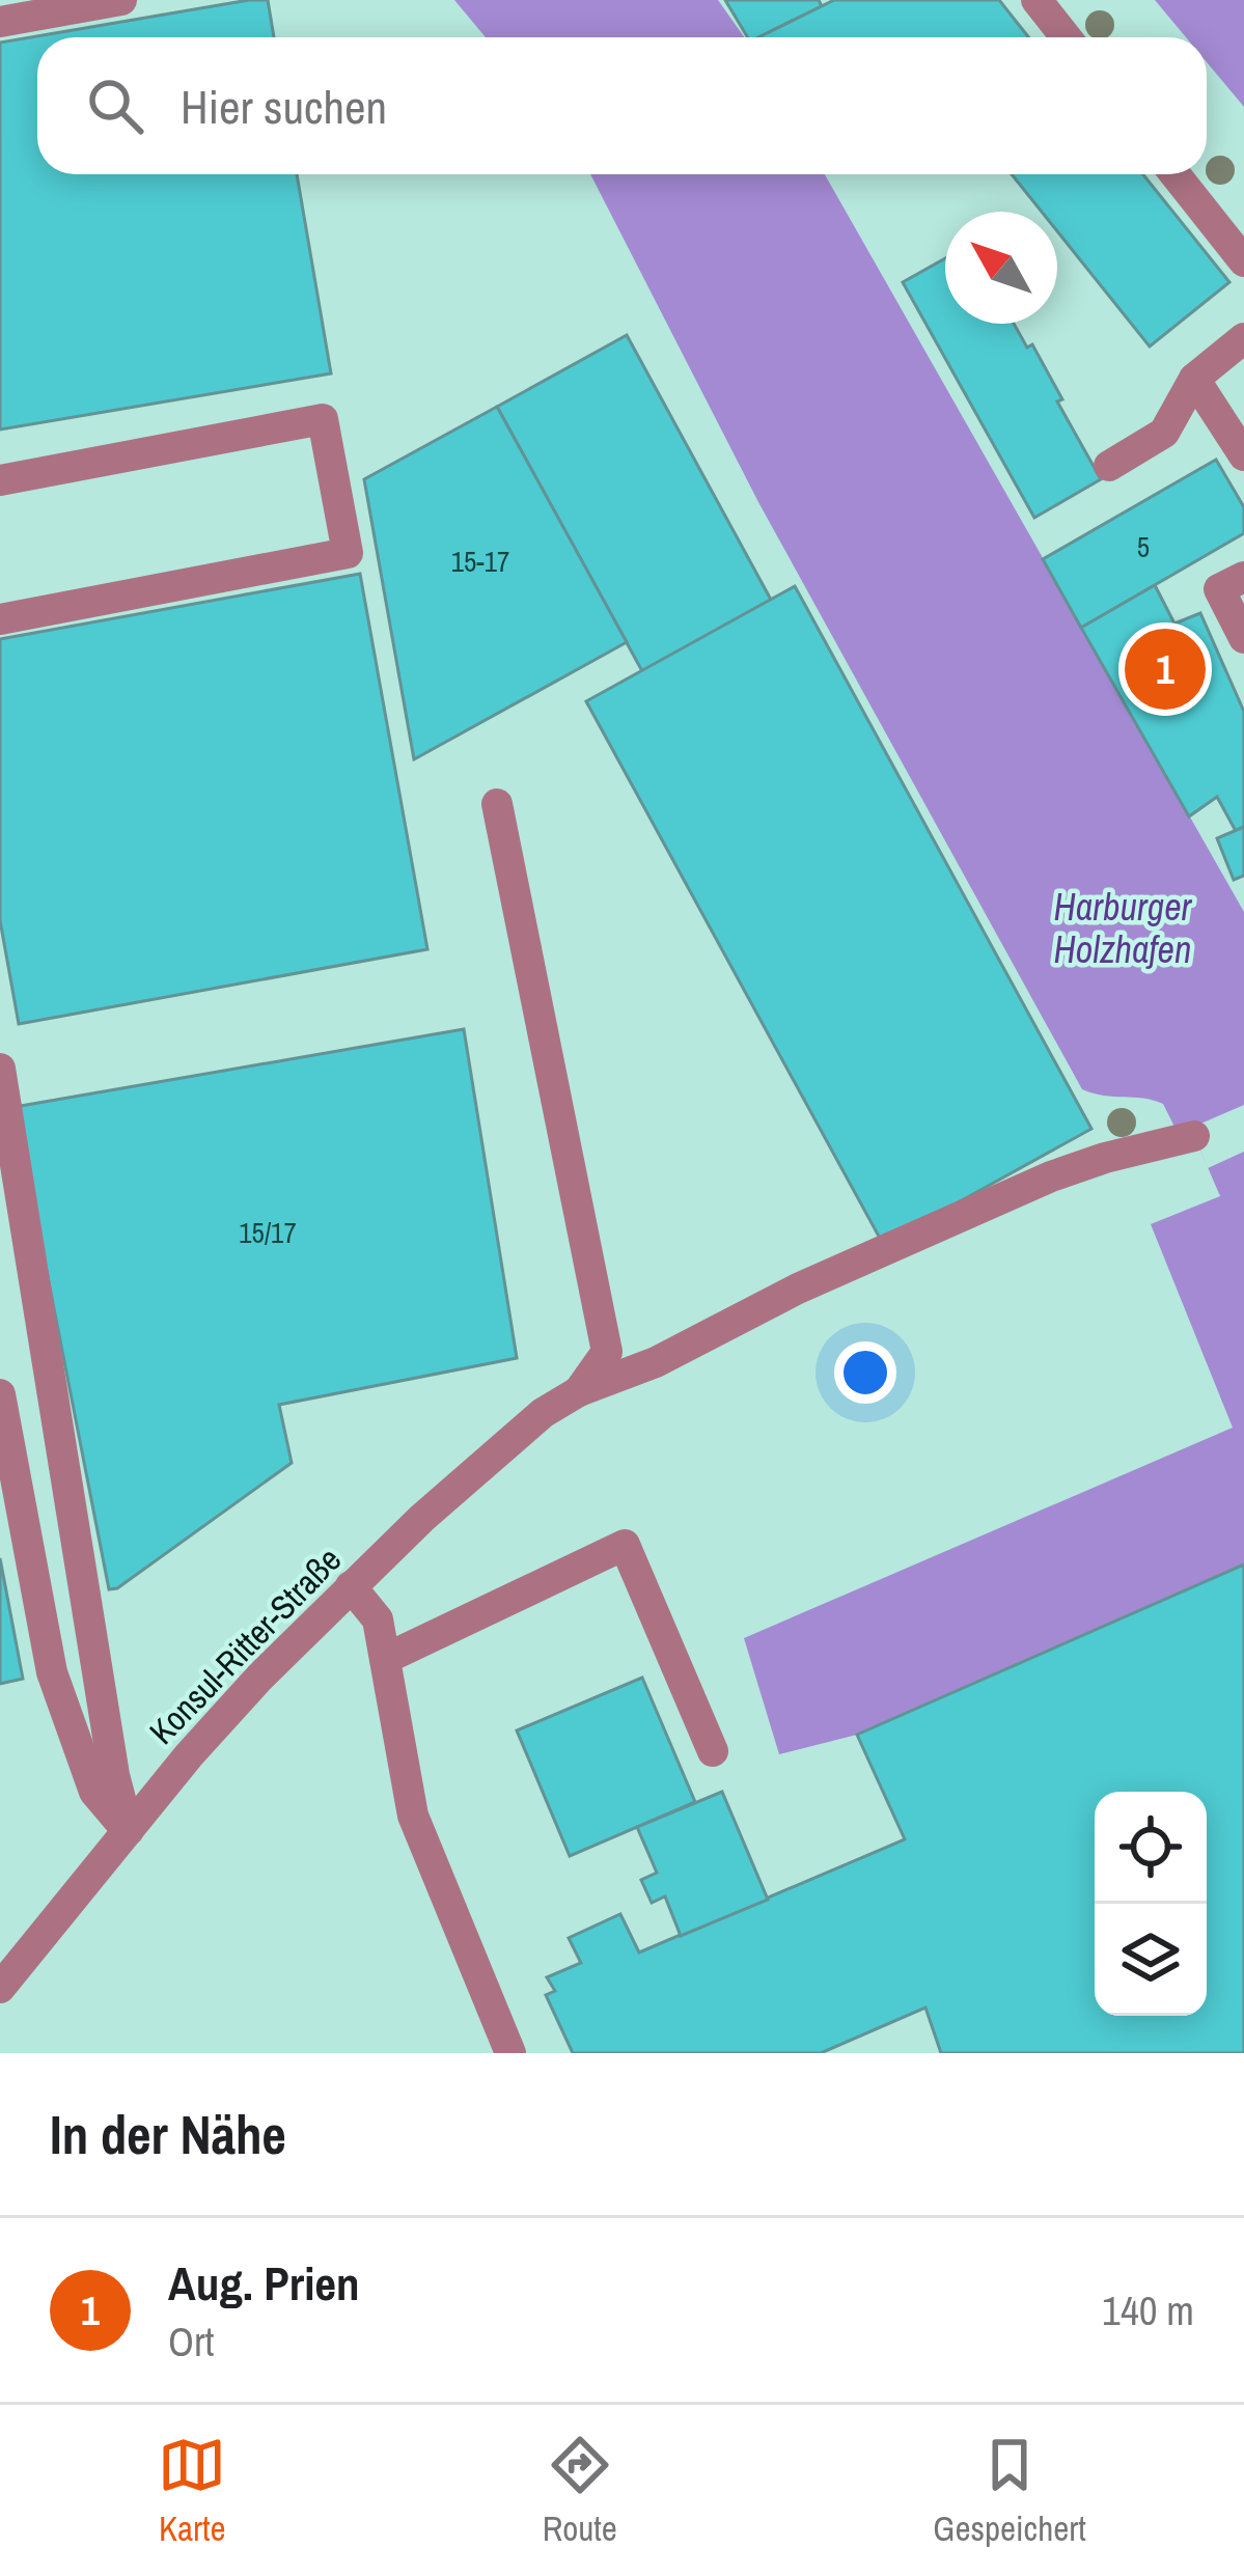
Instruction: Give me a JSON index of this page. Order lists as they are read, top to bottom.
{
  "streets": {
    "street": ["Konsul-Ritter-Straße"]
  },
  "water": ["Harburger Holzhafen"],
  "house_numbers": ["5", "15-17", "15/17"],
  "north": "top left",
  "page": {
    "search": "Hier suchen",
    "pins": "1",
    "heading": "In der Nähe",
    "list": [
      {
        "mark": "1",
        "name": "Aug. Prien",
        "note": "Ort",
        "value": "140 m"
      }
    ],
    "nav": ["Karte", "Route", "Gespeichert"]
  }
}
